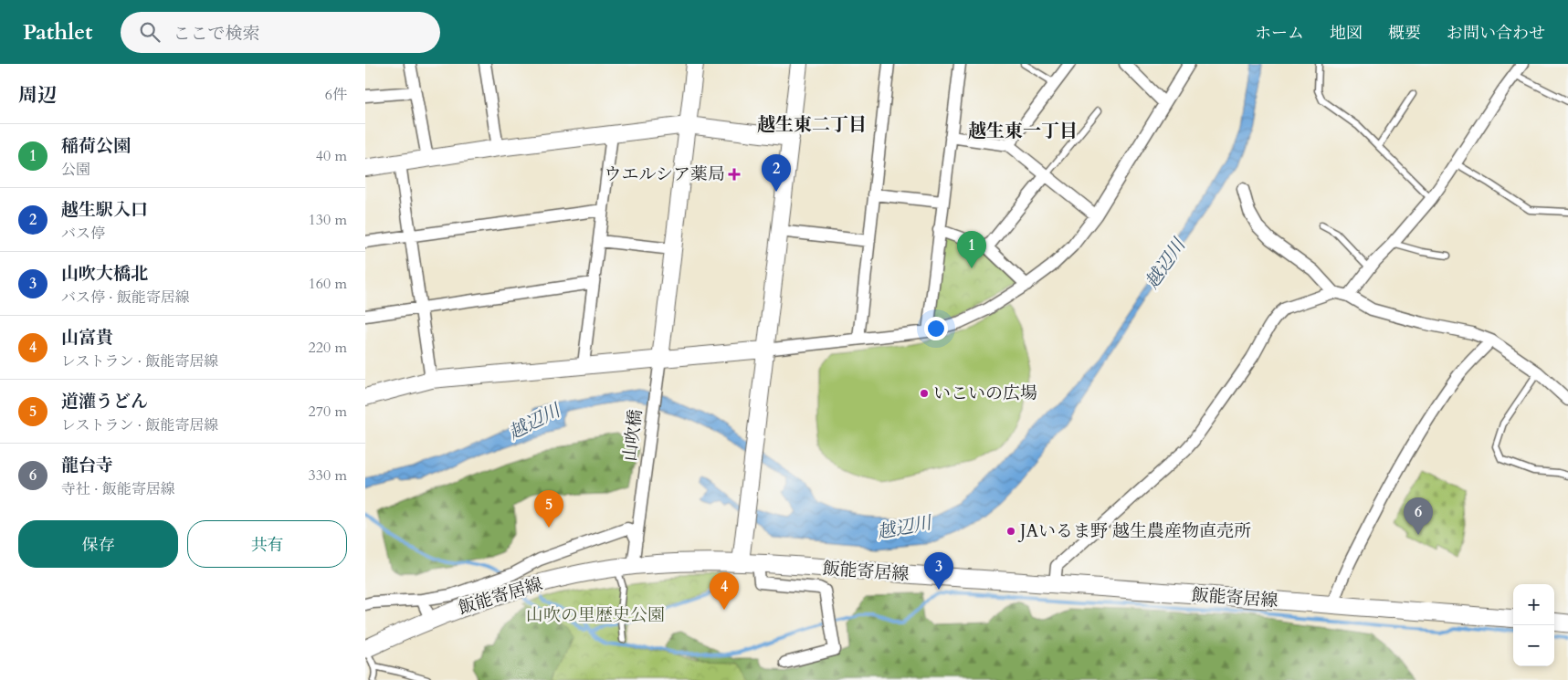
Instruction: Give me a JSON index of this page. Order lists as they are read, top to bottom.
{
  "streets": {
    "main road": ["飯能寄居線"],
    "street": ["山吹橋"]
  },
  "crossings": [
    ["山吹橋", "飯能寄居線"]
  ],
  "districts": ["越生東二丁目", "越生東一丁目"],
  "water": ["越辺川"],
  "parks": ["山吹の里歴史公園"],
  "places": {
    "health": ["ウエルシア薬局"],
    "other": ["いこいの広場", "JAいるま野 越生農産物直売所"]
  },
  "page": {
    "header": "Pathlet",
    "search": "ここで検索",
    "nav": [
      "ホーム",
      "地図",
      "概要",
      "お問い合わせ"
    ],
    "heading": ["周辺", "6件"],
    "list": [
      {
        "mark": "1",
        "name": "稲荷公園",
        "note": "公園",
        "value": "40 m"
      },
      {
        "mark": "2",
        "name": "越生駅入口",
        "note": "バス停",
        "value": "130 m"
      },
      {
        "mark": "3",
        "name": "山吹大橋北",
        "note": "バス停 · 飯能寄居線",
        "value": "160 m"
      },
      {
        "mark": "4",
        "name": "山富貴",
        "note": "レストラン · 飯能寄居線",
        "value": "220 m"
      },
      {
        "mark": "5",
        "name": "道灌うどん",
        "note": "レストラン · 飯能寄居線",
        "value": "270 m"
      },
      {
        "mark": "6",
        "name": "龍台寺",
        "note": "寺社 · 飯能寄居線",
        "value": "330 m"
      }
    ],
    "pins": [
      "2",
      "1",
      "5",
      "6",
      "3",
      "4"
    ],
    "buttons": ["保存", "共有"],
    "map_buttons": ["+", "−"]
  }
}
